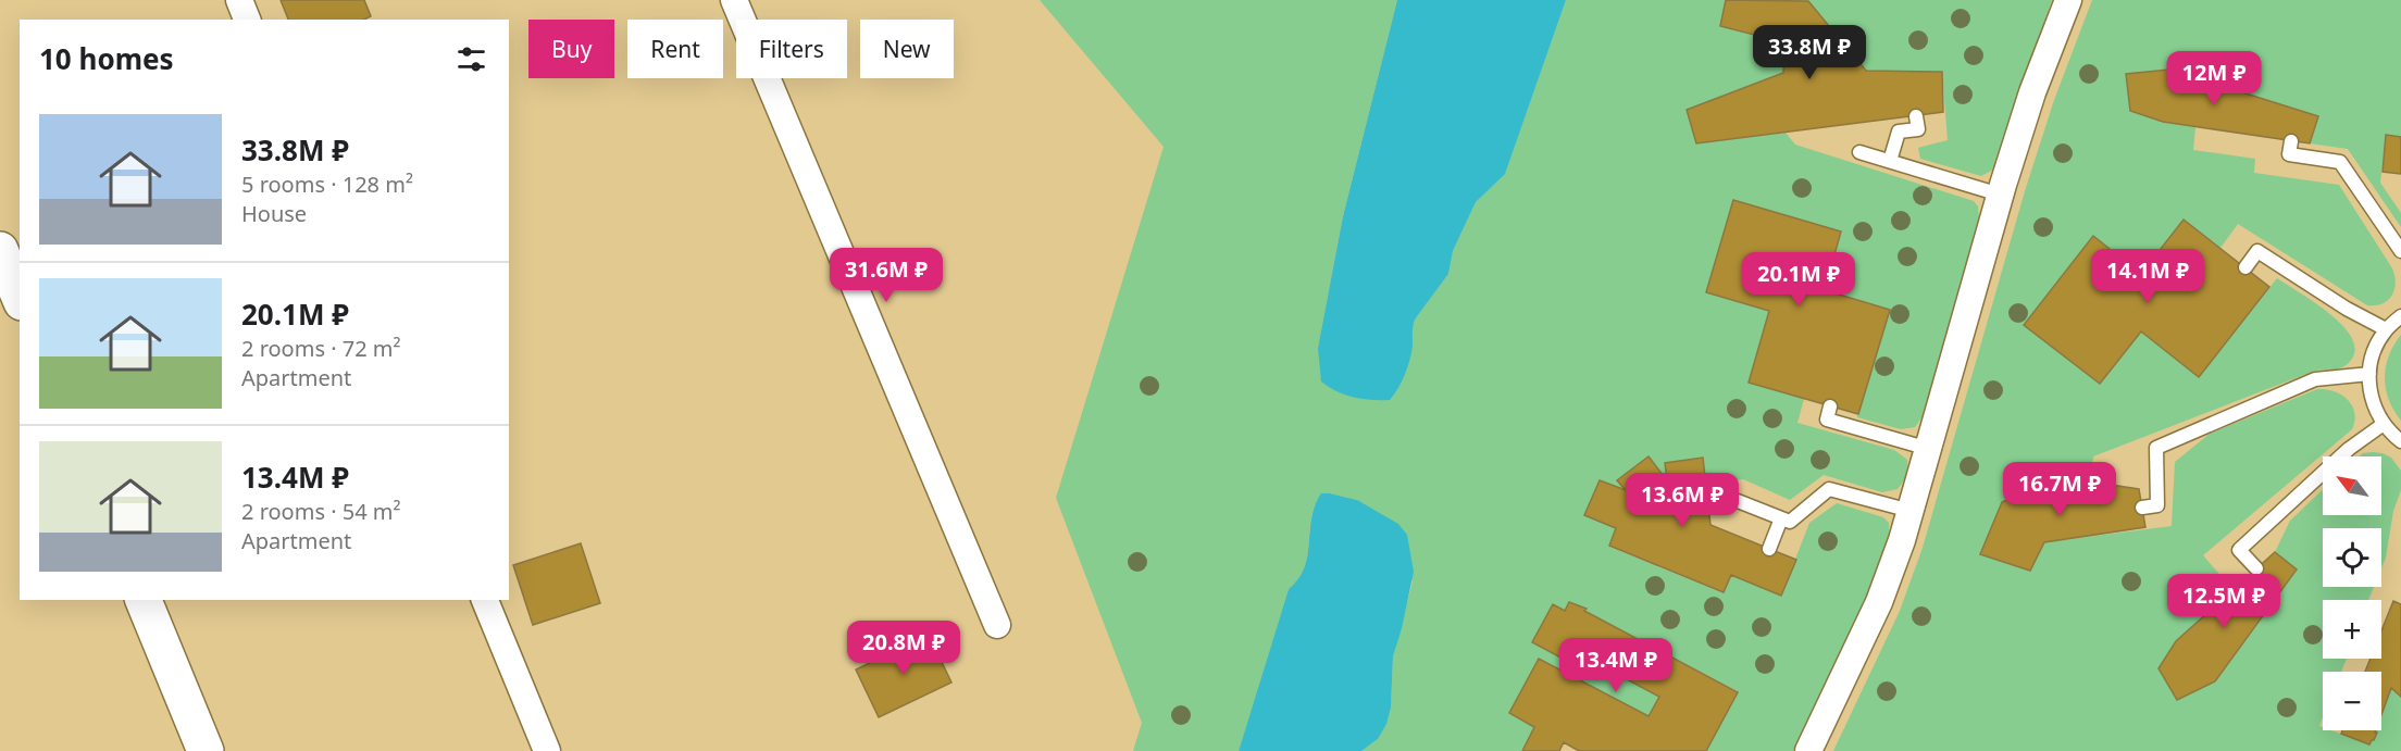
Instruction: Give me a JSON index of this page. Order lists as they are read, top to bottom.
{
  "north": "top left",
  "page": {
    "chip": [
      "Buy",
      "Rent",
      "Filters",
      "New"
    ],
    "heading": "10 homes",
    "price": [
      "33.8M ₽",
      "12M ₽",
      "31.6M ₽",
      "14.1M ₽",
      "20.1M ₽",
      "16.7M ₽",
      "13.6M ₽",
      "12.5M ₽",
      "20.8M ₽",
      "13.4M ₽"
    ],
    "list": [
      {
        "name": "33.8M ₽",
        "note": "5 rooms · 128 m² · House"
      },
      {
        "name": "20.1M ₽",
        "note": "2 rooms · 72 m² · Apartment"
      },
      {
        "name": "13.4M ₽",
        "note": "2 rooms · 54 m² · Apartment"
      }
    ],
    "map_buttons": ["+", "−"]
  }
}
